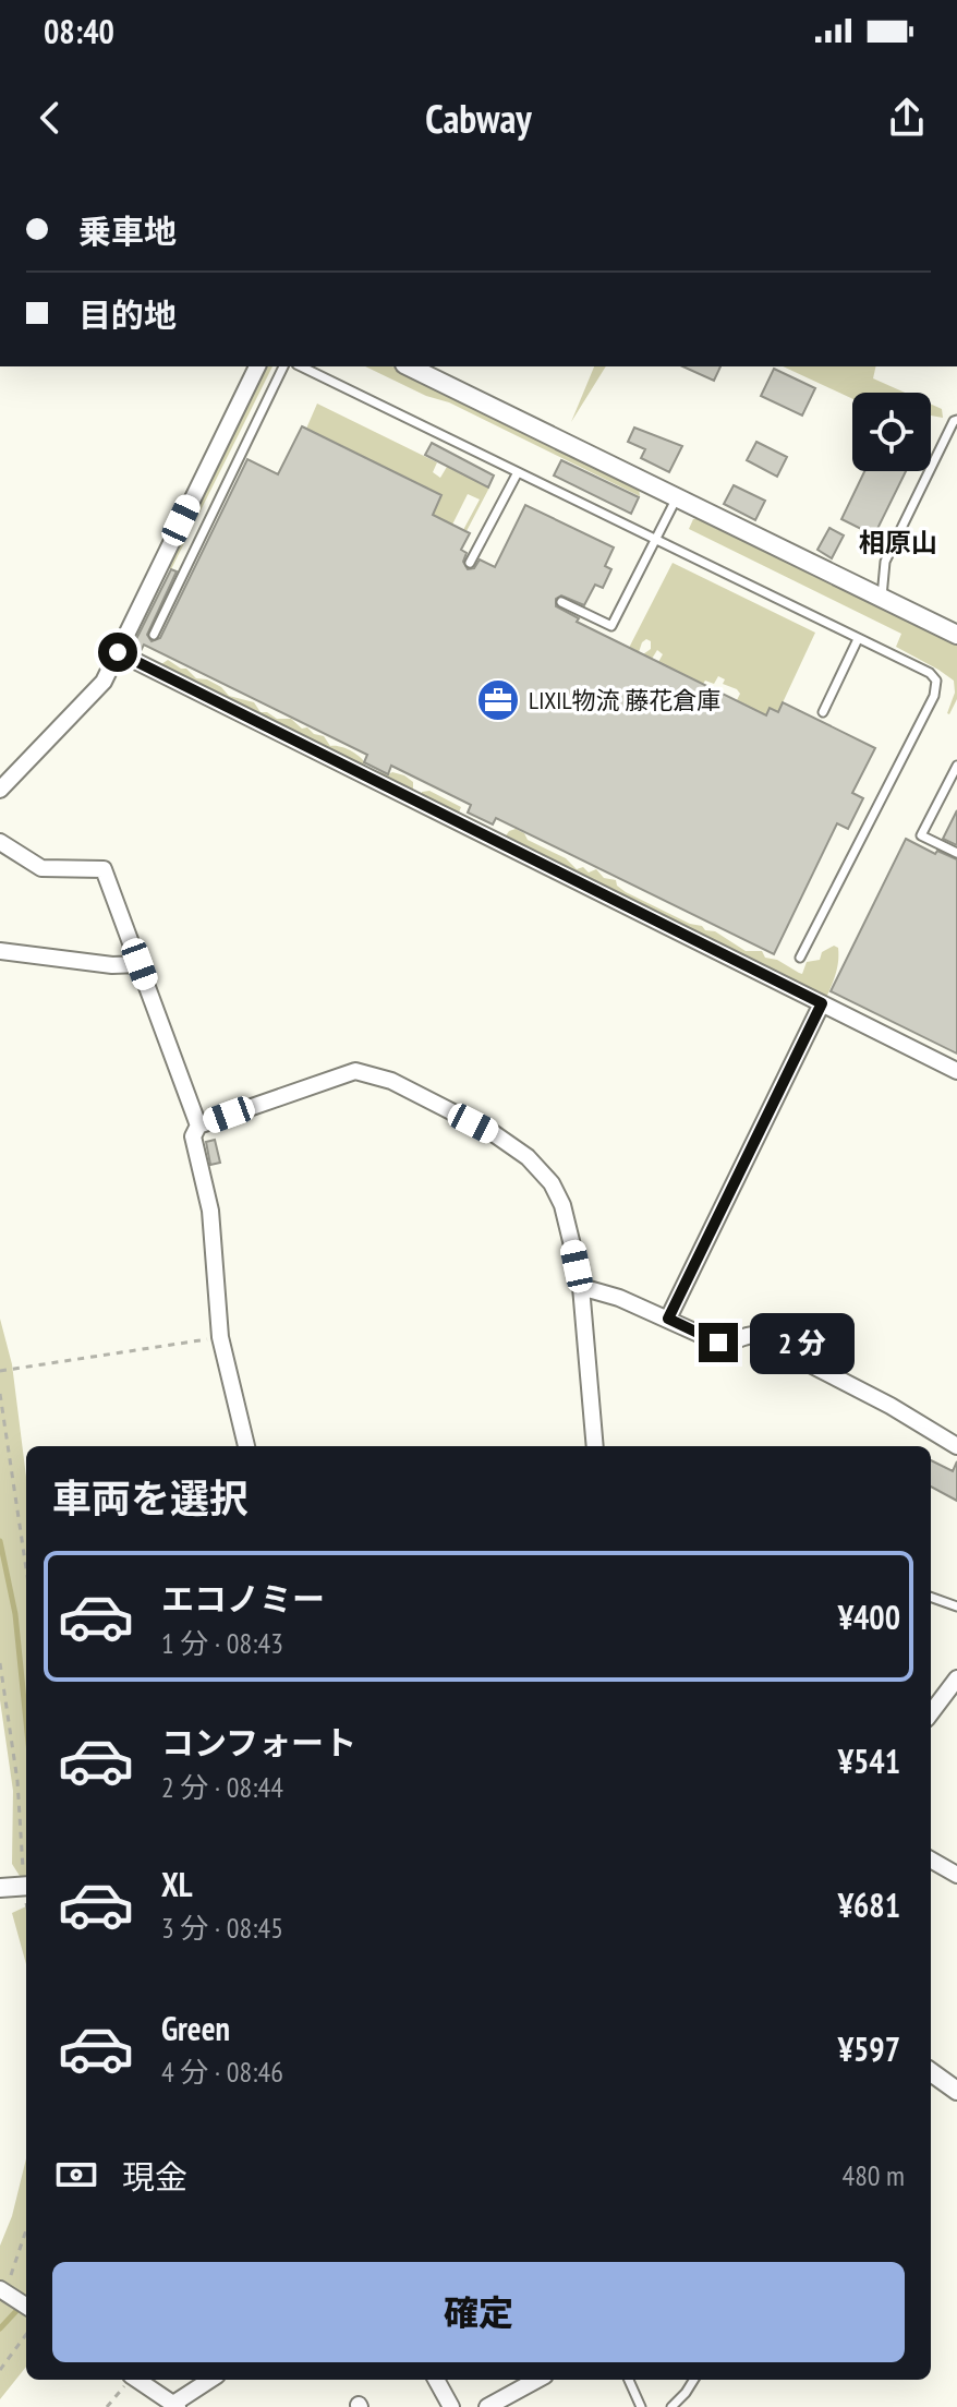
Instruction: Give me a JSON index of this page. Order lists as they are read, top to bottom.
{
  "districts": ["相原山"],
  "places": {
    "office": ["LIXIL物流 藤花倉庫"]
  },
  "page": {
    "status": "08:40",
    "header": "Cabway",
    "banner": ["乗車地", "目的地"],
    "bubble": "2 分",
    "heading": "車両を選択",
    "list": [
      {
        "name": "エコノミー",
        "note": "1 分 · 08:43",
        "value": "¥400"
      },
      {
        "name": "コンフォート",
        "note": "2 分 · 08:44",
        "value": "¥541"
      },
      {
        "name": "XL",
        "note": "3 分 · 08:45",
        "value": "¥681"
      },
      {
        "name": "Green",
        "note": "4 分 · 08:46",
        "value": "¥597"
      }
    ],
    "pay": ["現金", "480 m"],
    "buttons": "確定"
  }
}
